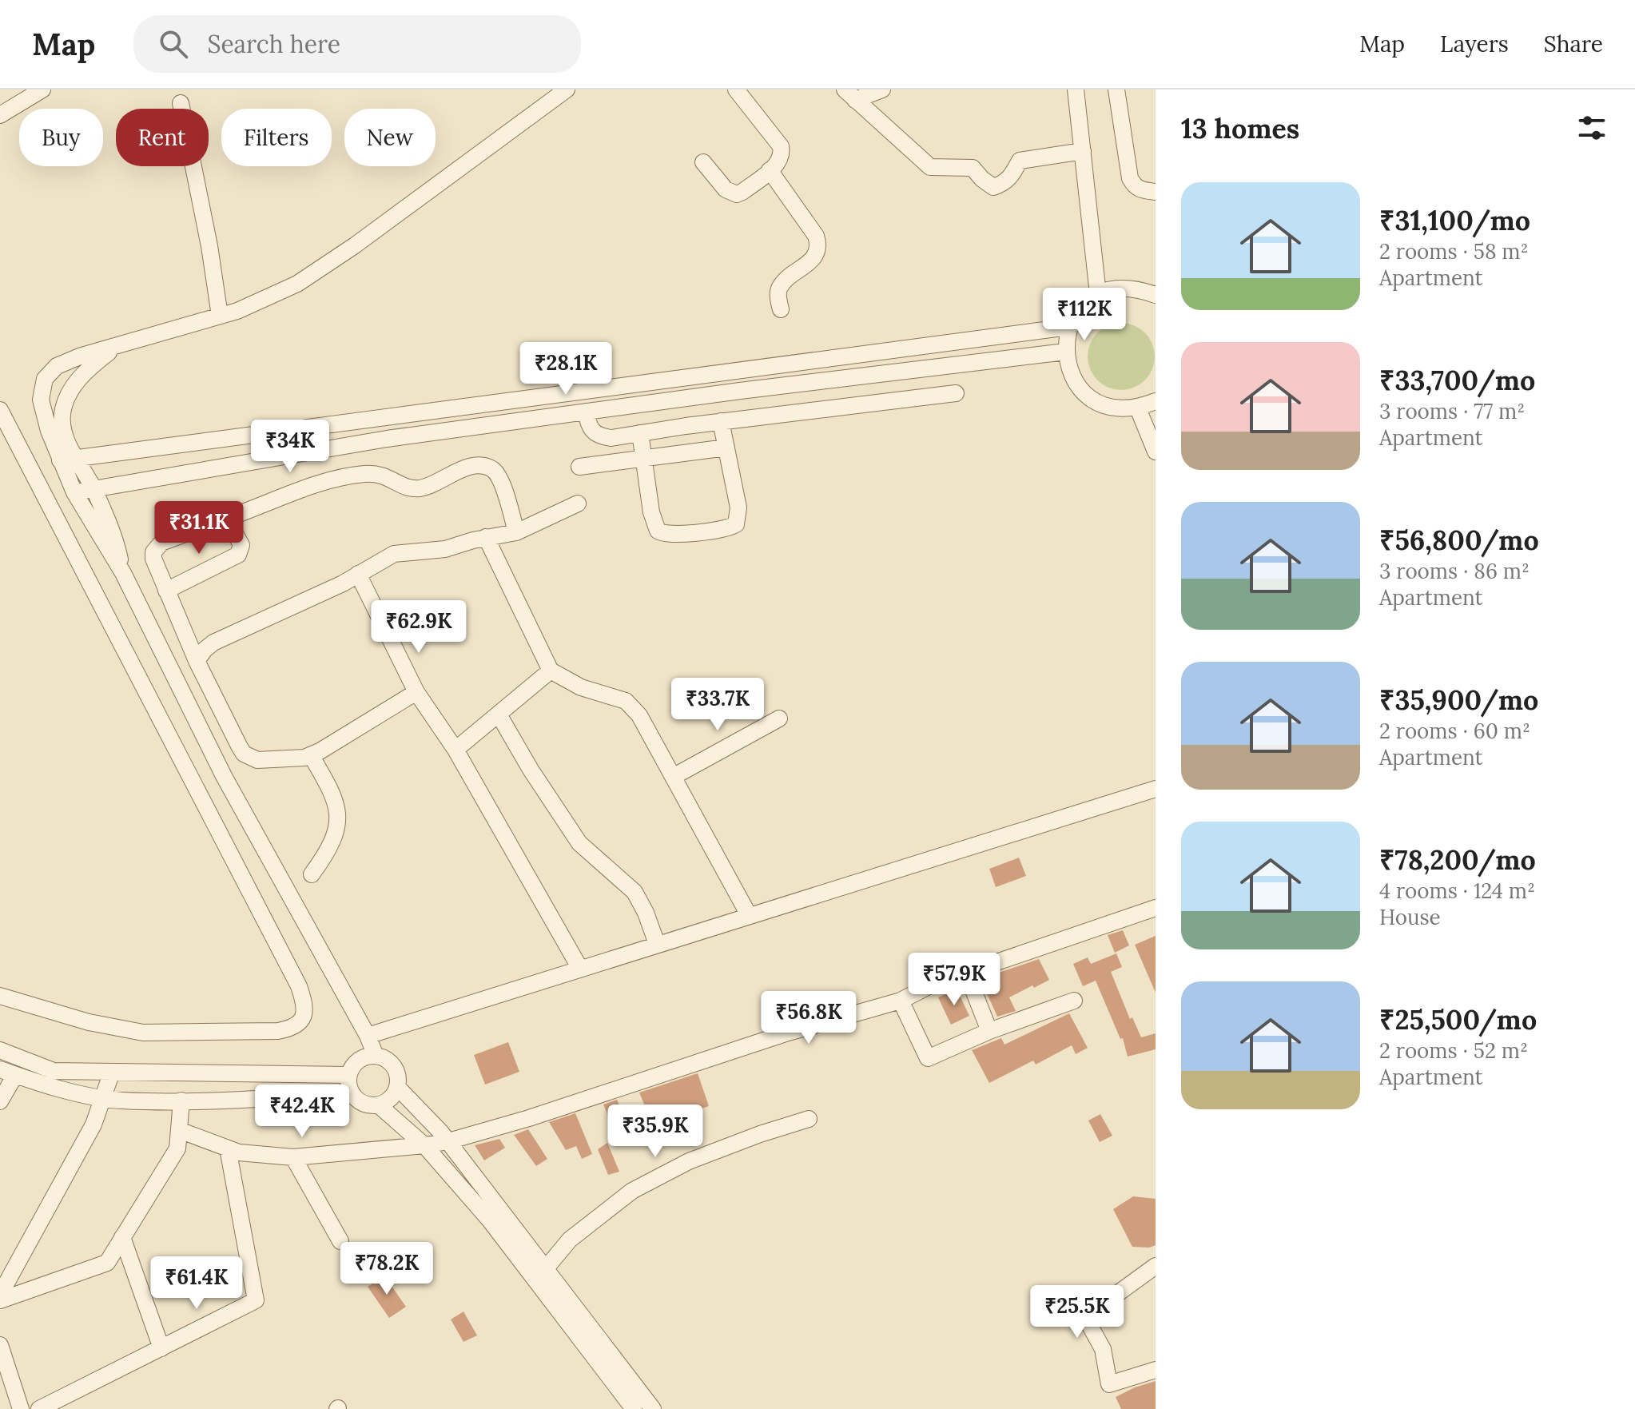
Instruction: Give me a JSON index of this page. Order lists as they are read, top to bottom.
{
  "page": {
    "header": "Map",
    "search": "Search here",
    "nav": ["Map", "Layers", "Share"],
    "heading": "13 homes",
    "chip": [
      "Buy",
      "Rent",
      "Filters",
      "New"
    ],
    "list": [
      {
        "name": "₹31,100/mo",
        "note": "2 rooms · 58 m² · Apartment"
      },
      {
        "name": "₹33,700/mo",
        "note": "3 rooms · 77 m² · Apartment"
      },
      {
        "name": "₹56,800/mo",
        "note": "3 rooms · 86 m² · Apartment"
      },
      {
        "name": "₹35,900/mo",
        "note": "2 rooms · 60 m² · Apartment"
      },
      {
        "name": "₹78,200/mo",
        "note": "4 rooms · 124 m² · House"
      },
      {
        "name": "₹25,500/mo",
        "note": "2 rooms · 52 m² · Apartment"
      }
    ],
    "price": [
      "₹112K",
      "₹28.1K",
      "₹34K",
      "₹31.1K",
      "₹62.9K",
      "₹33.7K",
      "₹57.9K",
      "₹56.8K",
      "₹42.4K",
      "₹35.9K",
      "₹78.2K",
      "₹61.4K",
      "₹25.5K"
    ]
  }
}
